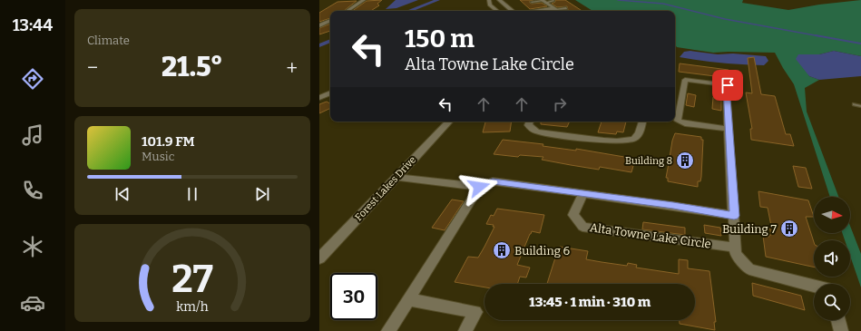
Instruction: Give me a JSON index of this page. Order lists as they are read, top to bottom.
{
  "streets": {
    "street": ["Forest Lakes Drive", "Alta Towne Lake Circle"]
  },
  "places": {
    "building": ["Building 8", "Building 7", "Building 6"]
  },
  "north": "right",
  "page": {
    "tabs": "13:44",
    "tile": "Climate",
    "turn": ["150 m", "Alta Towne Lake Circle"],
    "heat": ["−", "21.5°", "+"],
    "song": ["101.9 FM", "Music"],
    "limit": "30",
    "trip": "13:45 · 1 min · 310 m",
    "gauge": ["27", "km/h"]
  }
}
